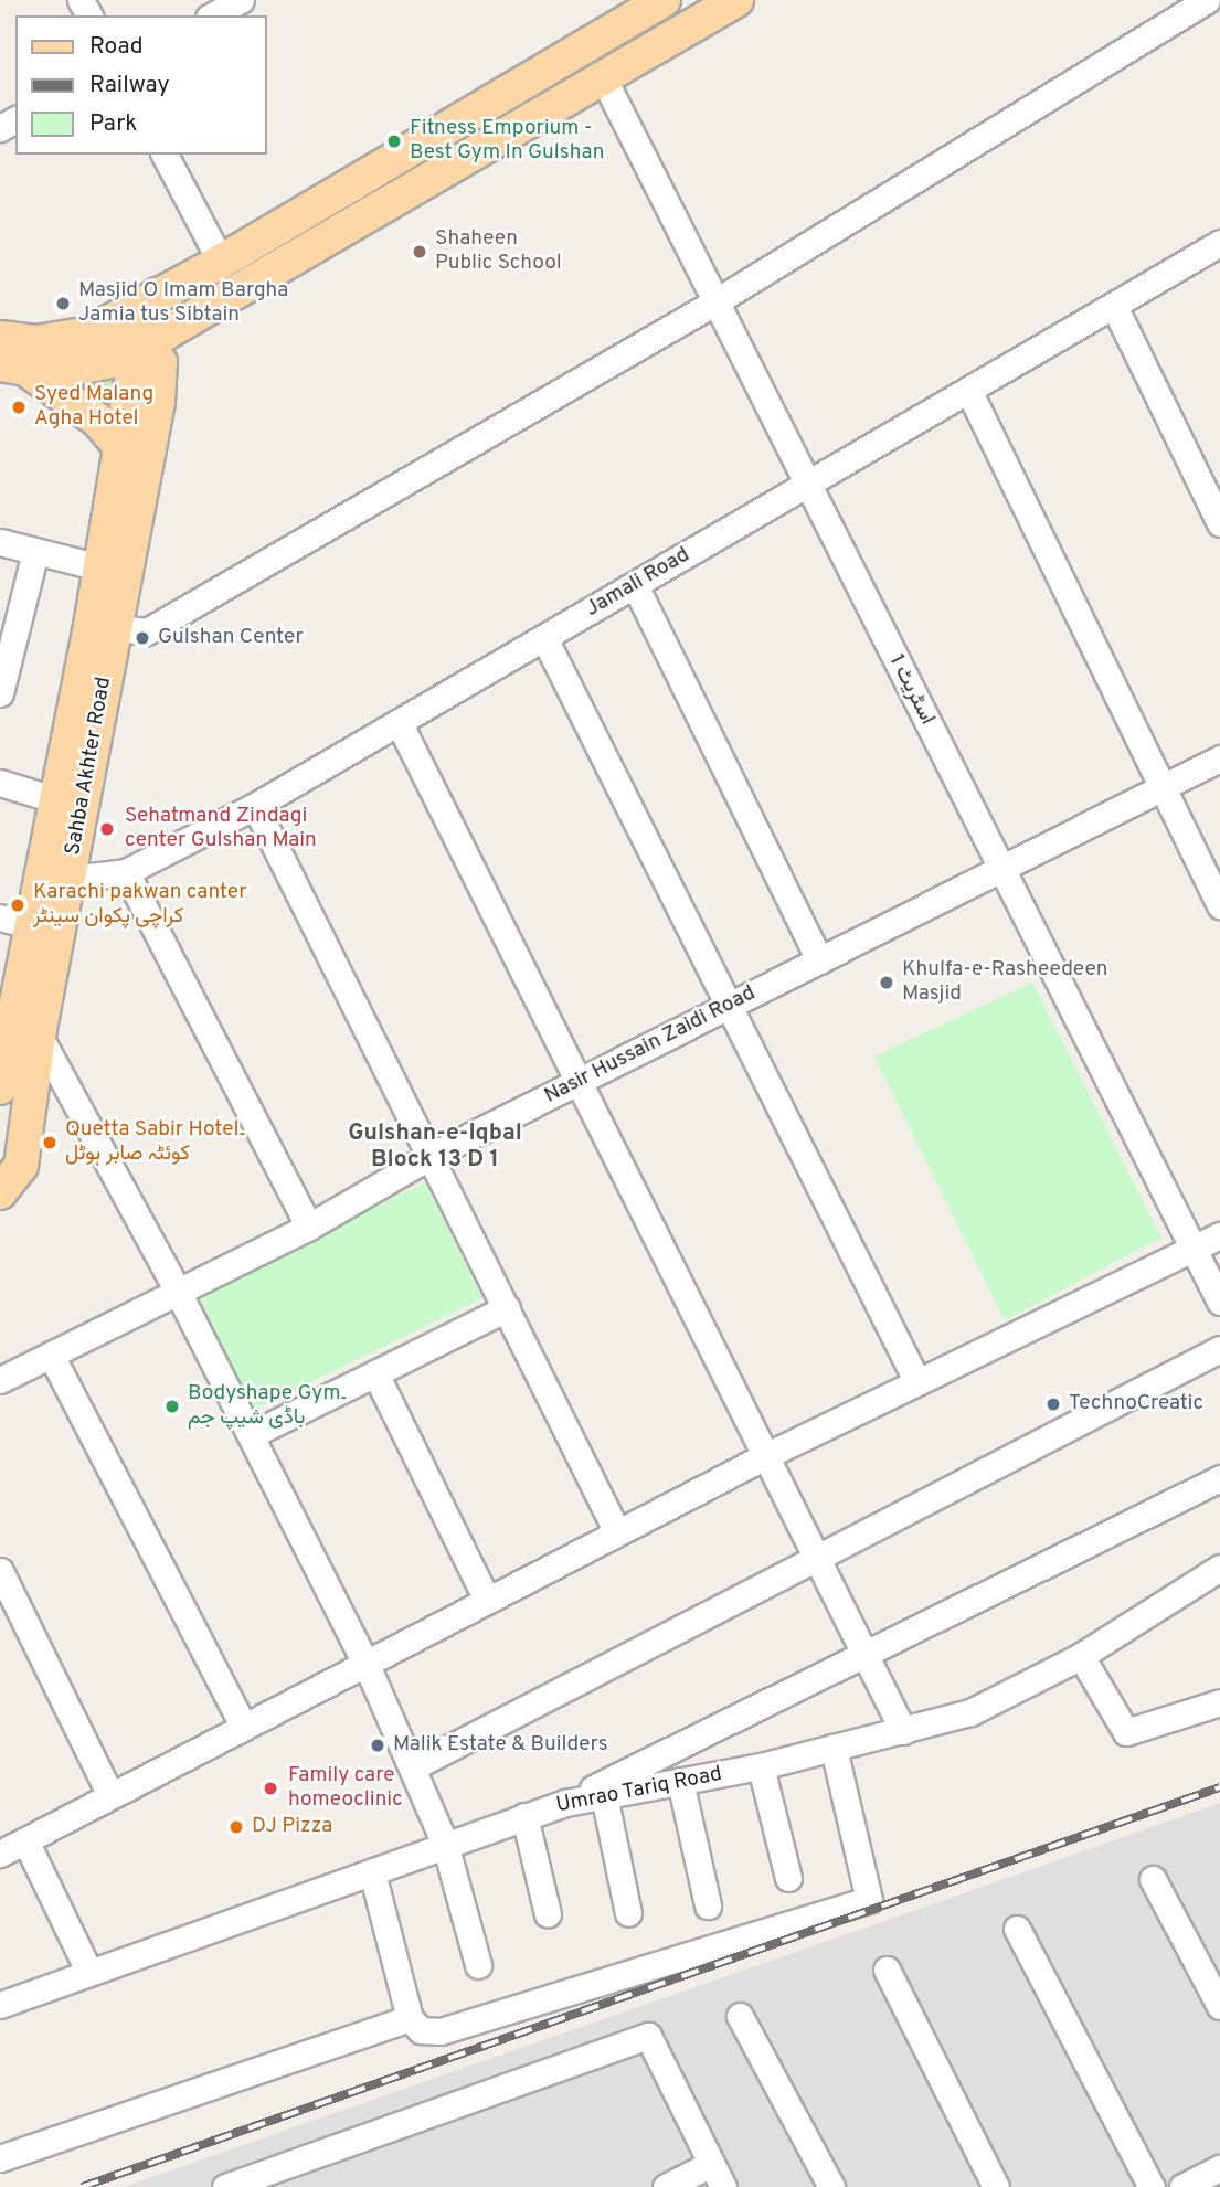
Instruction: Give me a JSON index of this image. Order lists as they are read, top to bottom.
{
  "streets": {
    "main road": ["Sahba Akhter Road"],
    "street": [
      "Jamali Road",
      "اسٹریٹ 1",
      "Nasir Hussain Zaidi Road",
      "Umrao Tariq Road"
    ]
  },
  "crossings": [
    ["Jamali Road", "اسٹریٹ 1"],
    ["Jamali Road", "Sahba Akhter Road"],
    ["اسٹریٹ 1", "Nasir Hussain Zaidi Road"]
  ],
  "districts": ["Gulshan-e-Iqbal Block 13 D 1"],
  "places": [
    "Fitness Emporium - Best Gym In Gulshan",
    "Shaheen Public School",
    "Masjid O Imam Bargha Jamia tus Sibtain",
    "Syed Malang Agha Hotel",
    "Gulshan Center",
    "Sehatmand Zindagi center Gulshan Main",
    "Karachi pakwan canter کراچی پکوان سینٹر",
    "Khulfa-e-Rasheedeen Masjid",
    "Quetta Sabir Hotel۔ کوئٹہ صابر ہوٹل",
    "TechnoCreatic",
    "Bodyshape Gym۔ باڈی شیپ جم",
    "Malik Estate & Builders",
    "Family care homeoclinic",
    "DJ Pizza"
  ],
  "legend": ["Road", "Railway", "Park"]
}
